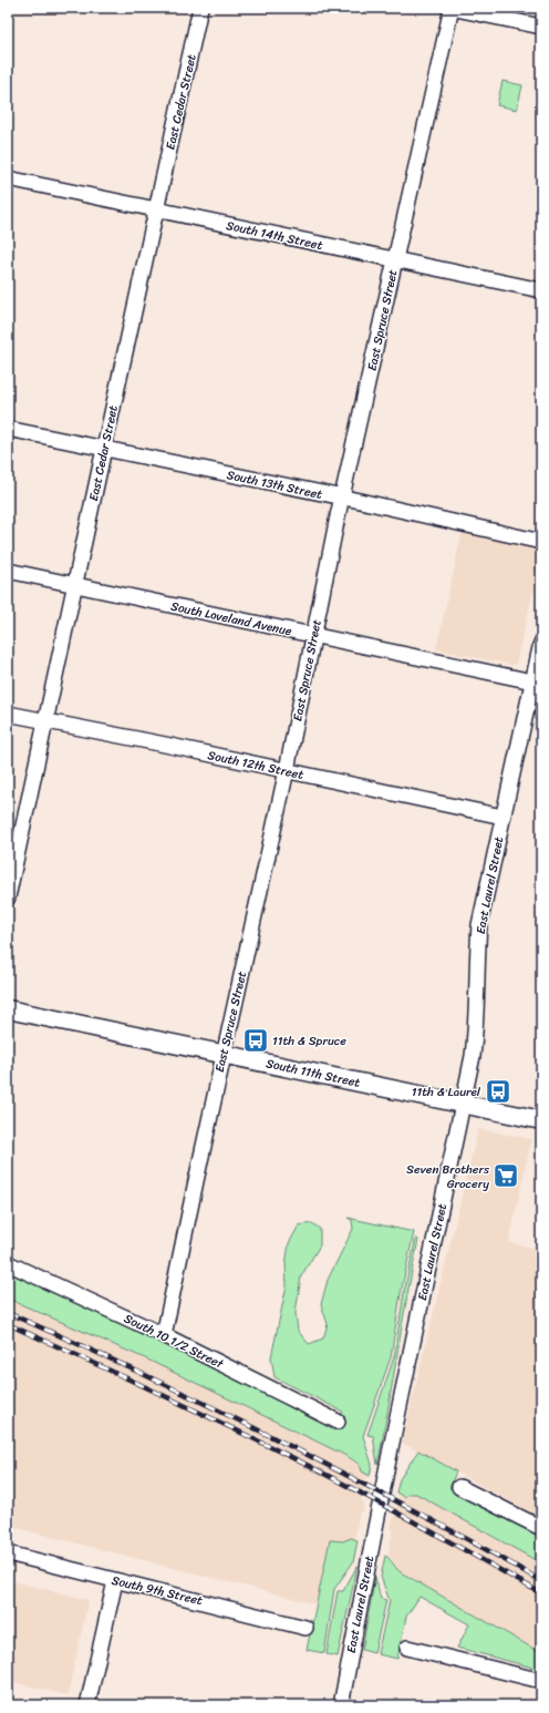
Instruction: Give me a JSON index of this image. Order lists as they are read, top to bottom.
{
  "streets": {
    "street": [
      "East Cedar Street",
      "South 14th Street",
      "East Spruce Street",
      "South 13th Street",
      "South Loveland Avenue",
      "South 12th Street",
      "East Laurel Street",
      "South 11th Street",
      "South 10 1/2 Street",
      "South 9th Street"
    ]
  },
  "crossings": [
    ["East Cedar Street", "South 14th Street"],
    ["East Cedar Street", "South 13th Street"],
    ["East Cedar Street", "South Loveland Avenue"],
    ["East Cedar Street", "South 12th Street"],
    ["South 14th Street", "East Spruce Street"],
    ["East Spruce Street", "South 13th Street"],
    ["East Spruce Street", "South Loveland Avenue"],
    ["East Spruce Street", "South 12th Street"],
    ["East Spruce Street", "South 11th Street"],
    ["East Spruce Street", "South 10 1/2 Street"],
    ["South Loveland Avenue", "East Laurel Street"],
    ["South 12th Street", "East Laurel Street"],
    ["East Laurel Street", "South 11th Street"]
  ],
  "places": {
    "bus stop": ["11th & Spruce", "11th & Laurel"],
    "supermarket": ["Seven Brothers Grocery"]
  }
}
